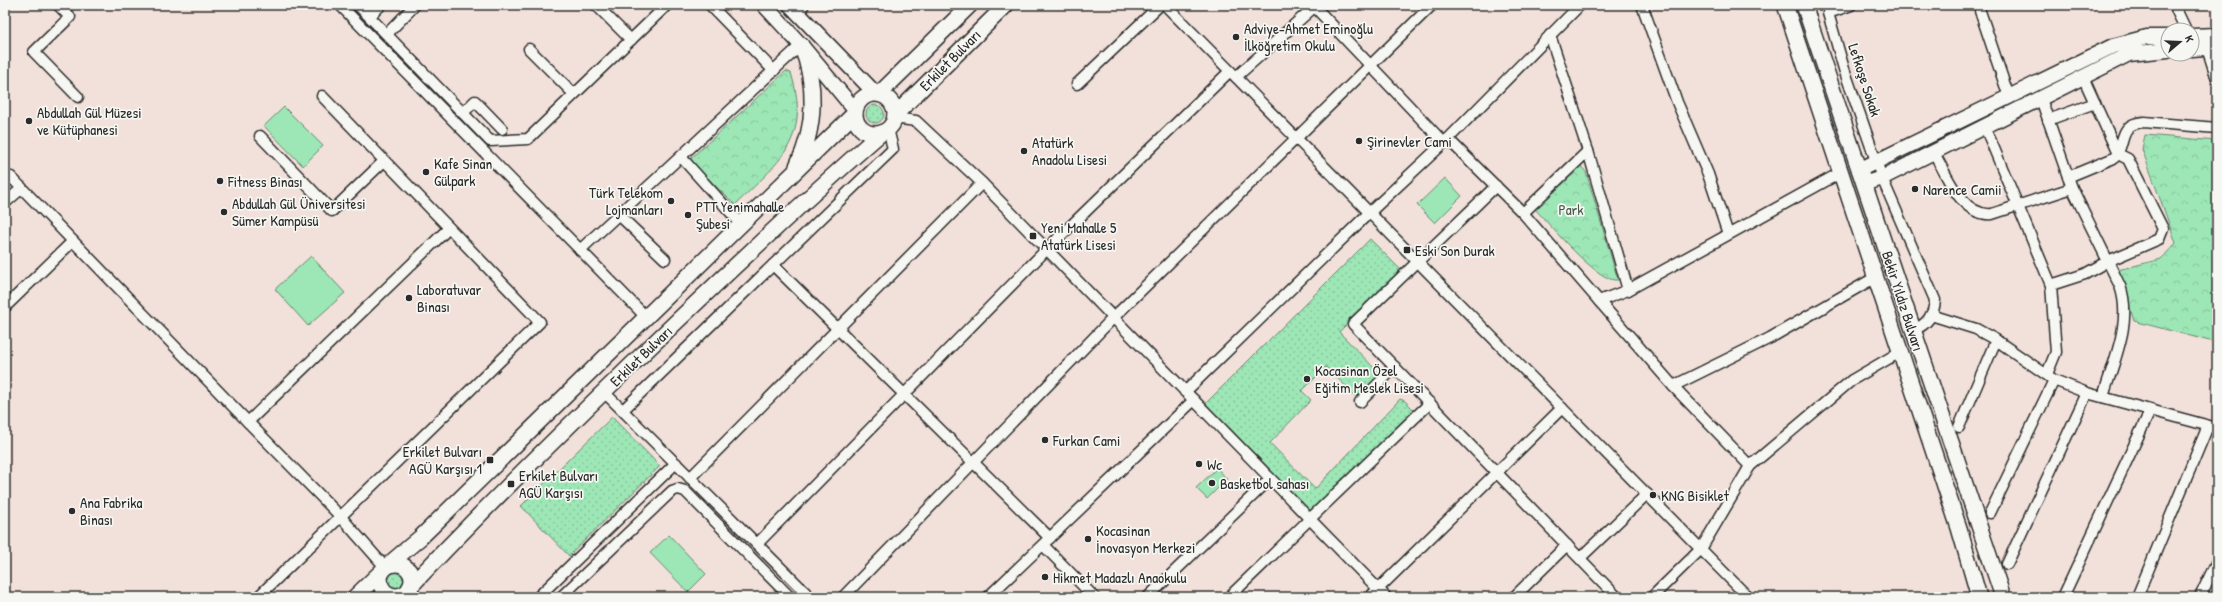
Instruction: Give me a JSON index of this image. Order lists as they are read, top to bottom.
{
  "streets": {
    "main road": ["Erkilet Bulvarı", "Bekir Yıldız Bulvarı"],
    "street": ["Lefkoşe Sokak"]
  },
  "parks": ["Park"],
  "places": {
    "other": [
      "Adviye-Ahmet Eminoğlu İlköğretim Okulu",
      "Abdullah Gül Müzesi ve Kütüphanesi",
      "Şirinevler Cami",
      "Atatürk Anadolu Lisesi",
      "Kafe Sinan Gülpark",
      "Fitness Binası",
      "Narence Camii",
      "Türk Telekom Lojmanları",
      "Abdullah Gül Üniversitesi Sümer Kampüsü",
      "PTT Yenimahalle Şubesi",
      "Laboratuvar Binası",
      "Kocasinan Özel Eğitim Meslek Lisesi",
      "Furkan Cami",
      "Wc",
      "Basketbol sahası",
      "KNG Bisiklet",
      "Ana Fabrika Binası",
      "Kocasinan İnovasyon Merkezi",
      "Hikmet Madazlı Anaokulu"
    ],
    "transit": [
      "Yeni Mahalle 5 Atatürk Lisesi",
      "Eski Son Durak",
      "Erkilet Bulvarı AGÜ Karşısı 1",
      "Erkilet Bulvarı AGÜ Karşısı"
    ]
  },
  "north": "right"
}
